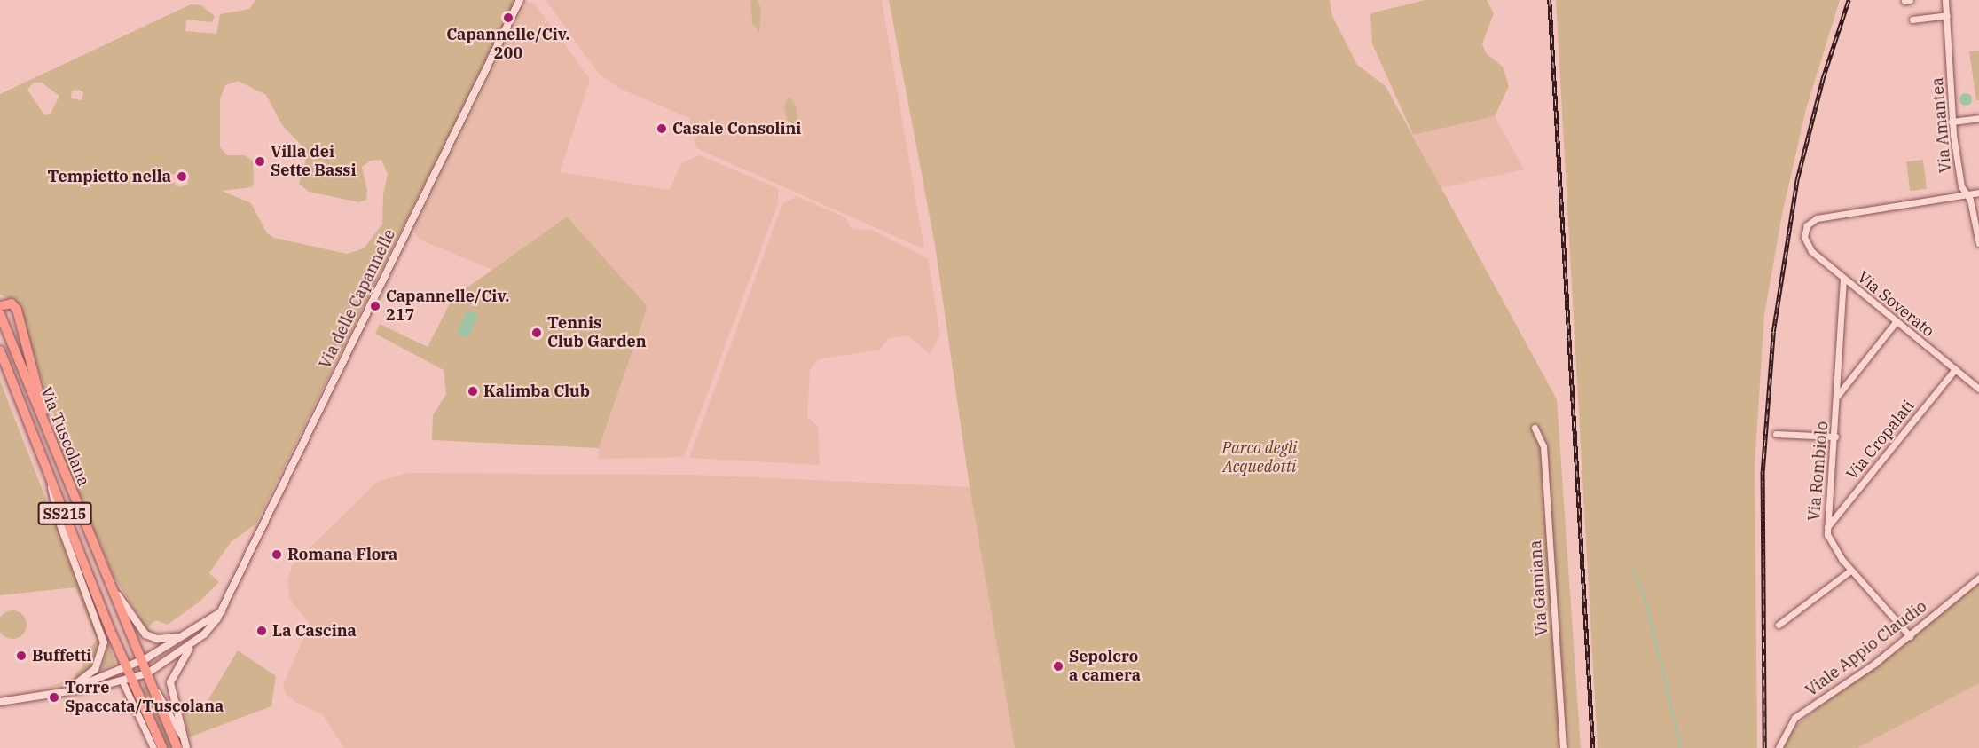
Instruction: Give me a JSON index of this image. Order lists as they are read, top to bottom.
{
  "streets": {
    "main road": ["Via Tuscolana", "SS215"],
    "street": [
      "Via Amantea",
      "Via delle Capannelle",
      "Via Soverato",
      "Via Cropalati",
      "Via Rombiolo",
      "Via Gamiana",
      "Viale Appio Claudio"
    ]
  },
  "crossings": [
    ["Via Amantea", "Via Soverato"],
    ["Via delle Capannelle", "Via Tuscolana"],
    ["Via Soverato", "Via Cropalati"],
    ["Via Soverato", "Via Rombiolo"],
    ["Via Cropalati", "Via Rombiolo"],
    ["Via Rombiolo", "Viale Appio Claudio"]
  ],
  "parks": ["Parco degli Acquedotti"],
  "places": [
    "Capannelle/Civ. 200",
    "Casale Consolini",
    "Villa dei Sette Bassi",
    "Tempietto nella",
    "Capannelle/Civ. 217",
    "Tennis Club Garden",
    "Kalimba Club",
    "Romana Flora",
    "La Cascina",
    "Buffetti",
    "Sepolcro a camera",
    "Torre Spaccata/Tuscolana"
  ]
}
